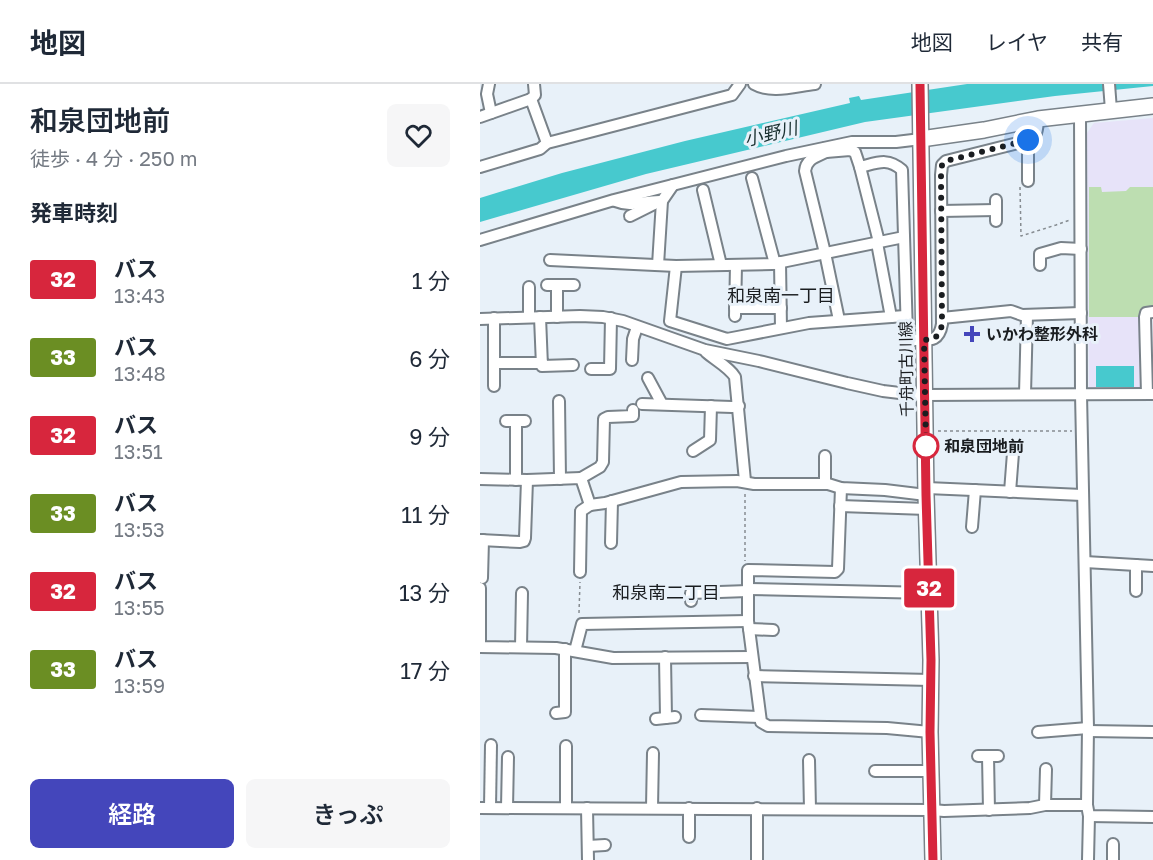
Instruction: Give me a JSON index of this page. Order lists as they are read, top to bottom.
{
  "streets": {
    "street": ["千舟町古川線"]
  },
  "districts": ["和泉南一丁目", "和泉南二丁目"],
  "water": ["小野川"],
  "places": {
    "health": ["いかわ整形外科"],
    "other": ["和泉団地前"]
  },
  "lines": ["bus line 32"],
  "page": {
    "header": "地図",
    "nav": ["地図", "レイヤ", "共有"],
    "heading": [
      ["和泉団地前", "徒歩 · 4 分 · 250 m"],
      "発車時刻"
    ],
    "on_map": "32",
    "list": [
      {
        "mark": "32",
        "name": "バス",
        "note": "13:43",
        "value": "1 分"
      },
      {
        "mark": "33",
        "name": "バス",
        "note": "13:48",
        "value": "6 分"
      },
      {
        "mark": "32",
        "name": "バス",
        "note": "13:51",
        "value": "9 分"
      },
      {
        "mark": "33",
        "name": "バス",
        "note": "13:53",
        "value": "11 分"
      },
      {
        "mark": "32",
        "name": "バス",
        "note": "13:55",
        "value": "13 分"
      },
      {
        "mark": "33",
        "name": "バス",
        "note": "13:59",
        "value": "17 分"
      }
    ],
    "buttons": ["経路", "きっぷ"]
  }
}
